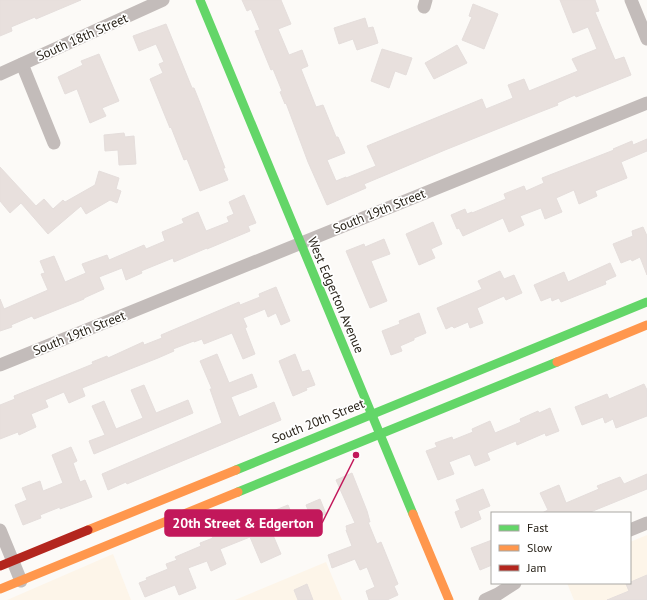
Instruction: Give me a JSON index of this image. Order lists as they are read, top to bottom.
{
  "streets": {
    "street": [
      "South 18th Street",
      "South 19th Street",
      "West Edgerton Avenue",
      "South 20th Street"
    ]
  },
  "crossings": [
    ["South 19th Street", "West Edgerton Avenue"],
    ["West Edgerton Avenue", "South 20th Street"]
  ],
  "places": ["20th Street & Edgerton"],
  "legend": ["Fast", "Slow", "Jam"]
}
